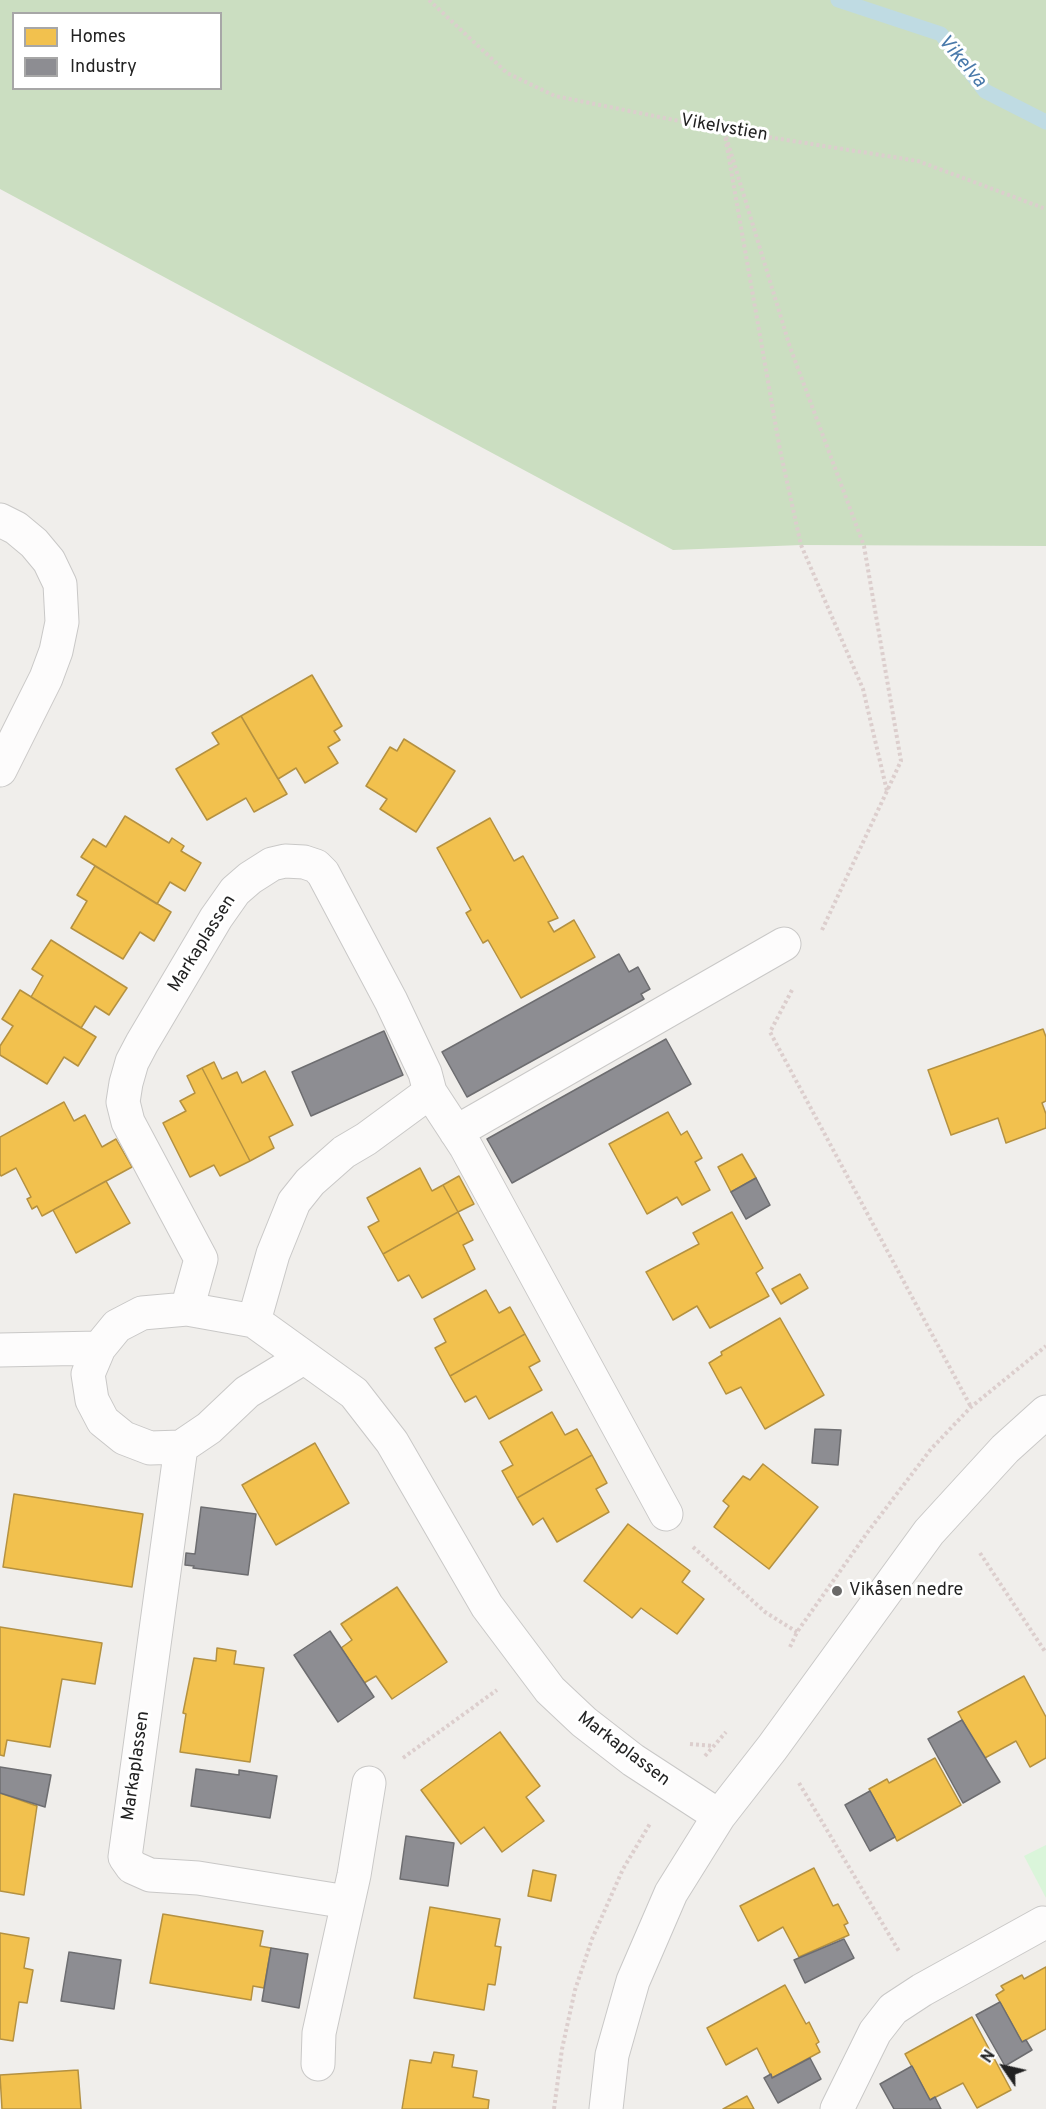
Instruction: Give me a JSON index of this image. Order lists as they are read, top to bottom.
{
  "streets": {
    "street": ["Markaplassen"],
    "path": ["Vikelvstien"]
  },
  "water": ["Vikelva"],
  "places": ["Vikåsen nedre"],
  "legend": ["Homes", "Industry"],
  "north": "top left"
}
